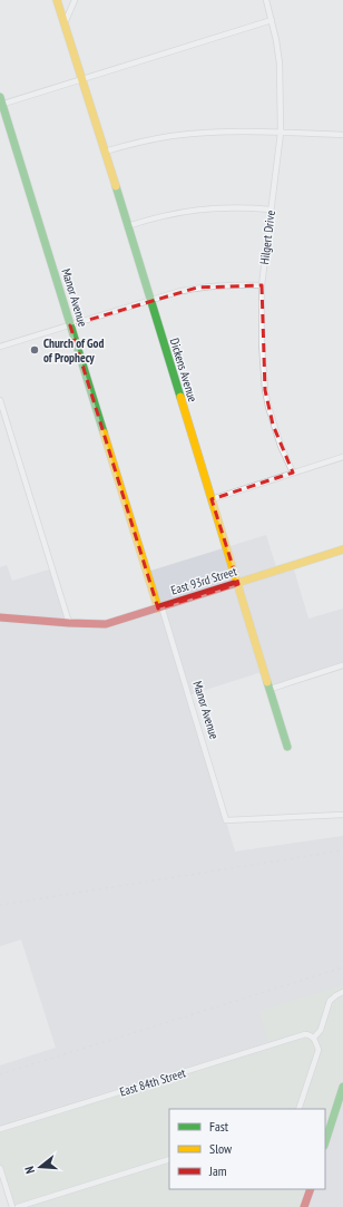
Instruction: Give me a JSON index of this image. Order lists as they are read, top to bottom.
{
  "streets": {
    "street": [
      "Hilgert Drive",
      "Manor Avenue",
      "Dickens Avenue",
      "East 93rd Street",
      "East 84th Street"
    ]
  },
  "crossings": [
    ["Manor Avenue", "East 93rd Street"],
    ["Dickens Avenue", "East 93rd Street"]
  ],
  "places": ["Church of God of Prophecy"],
  "legend": ["Fast", "Slow", "Jam"],
  "north": "left"
}
